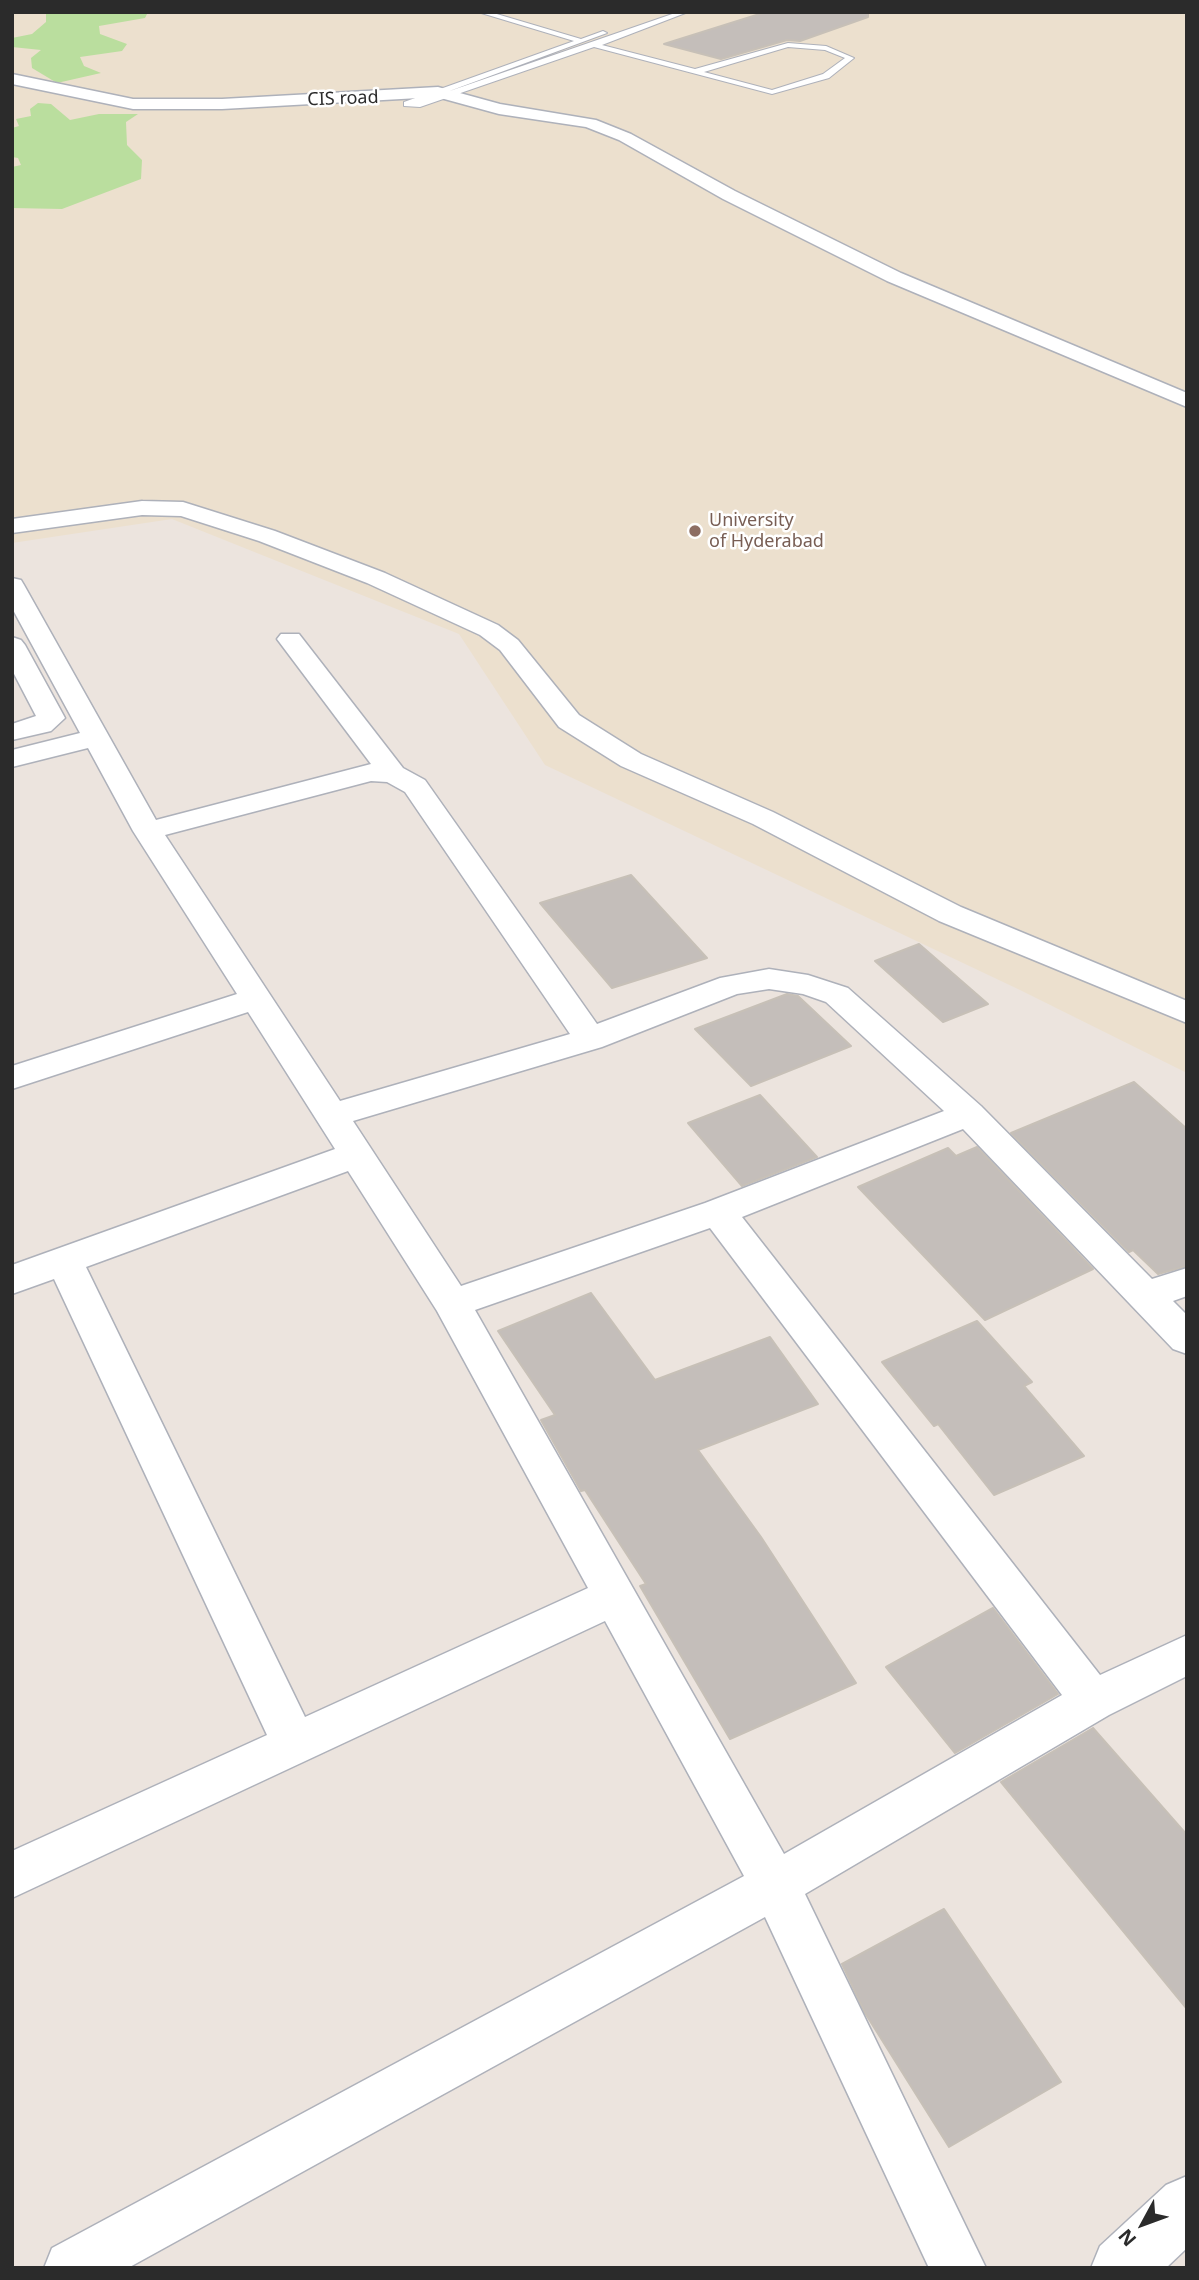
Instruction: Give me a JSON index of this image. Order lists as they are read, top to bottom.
{
  "streets": {
    "street": ["CIS road"]
  },
  "places": ["University of Hyderabad"],
  "north": "bottom left"
}
